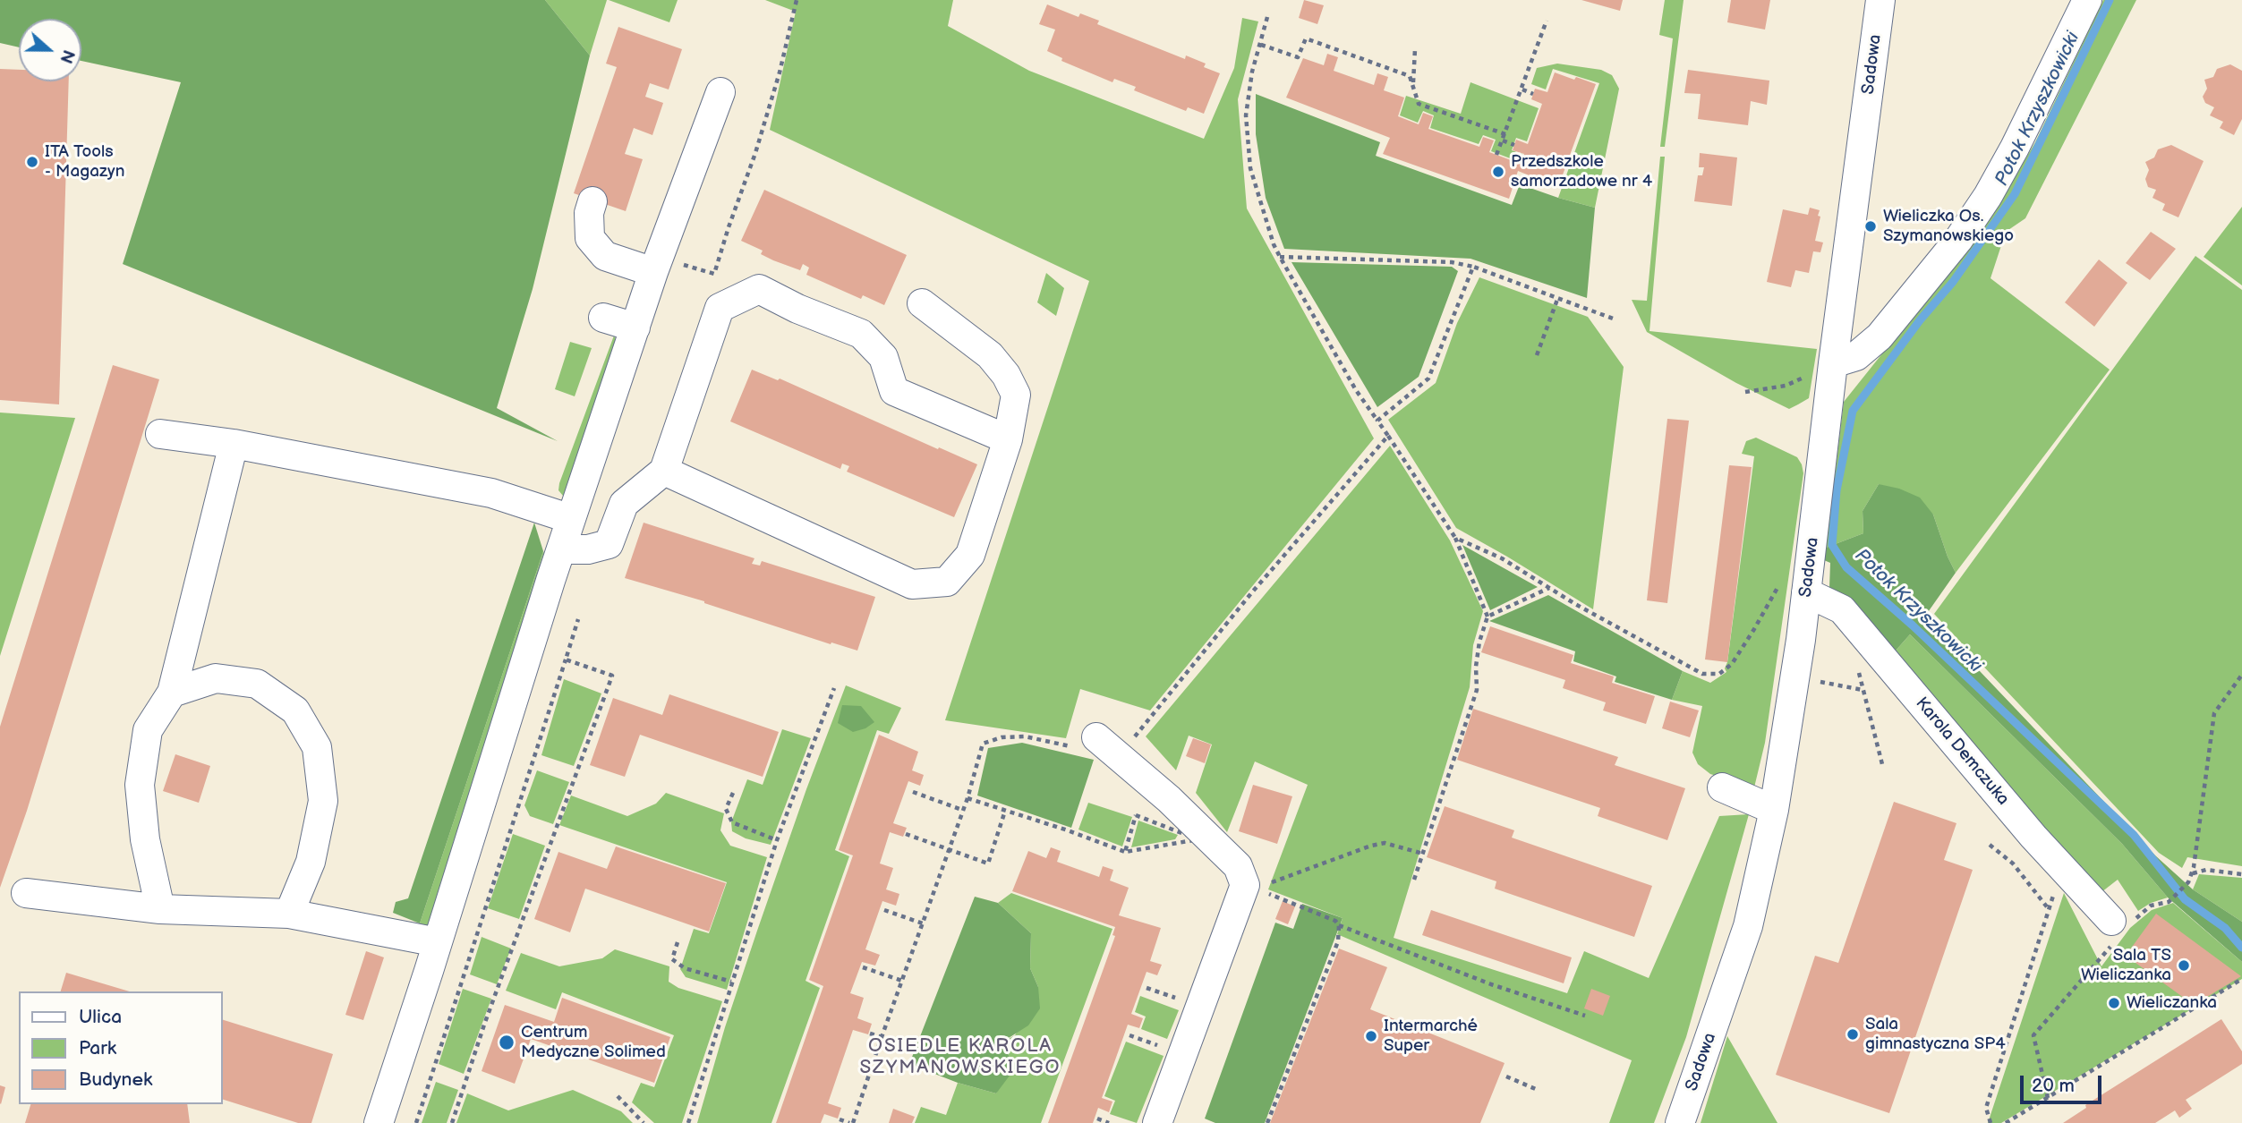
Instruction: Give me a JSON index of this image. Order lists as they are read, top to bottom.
{
  "streets": {
    "street": ["Sadowa", "Karola Demczuka"]
  },
  "crossings": [
    ["Sadowa", "Karola Demczuka"]
  ],
  "districts": ["OSIEDLE KAROLA SZYMANOWSKIEGO"],
  "water": ["Potok Krzyszkowicki"],
  "places": [
    "ITA Tools - Magazyn",
    "Przedszkole samorzadowe nr 4",
    "Wieliczka Os. Szymanowskiego",
    "Sala TS Wieliczanka",
    "Wieliczanka",
    "Sala gimnastyczna SP4",
    "Intermarché Super",
    "Centrum Medyczne Solimed"
  ],
  "legend": ["Ulica", "Park", "Budynek"],
  "scale_bar": "20 m",
  "north": "right"
}
